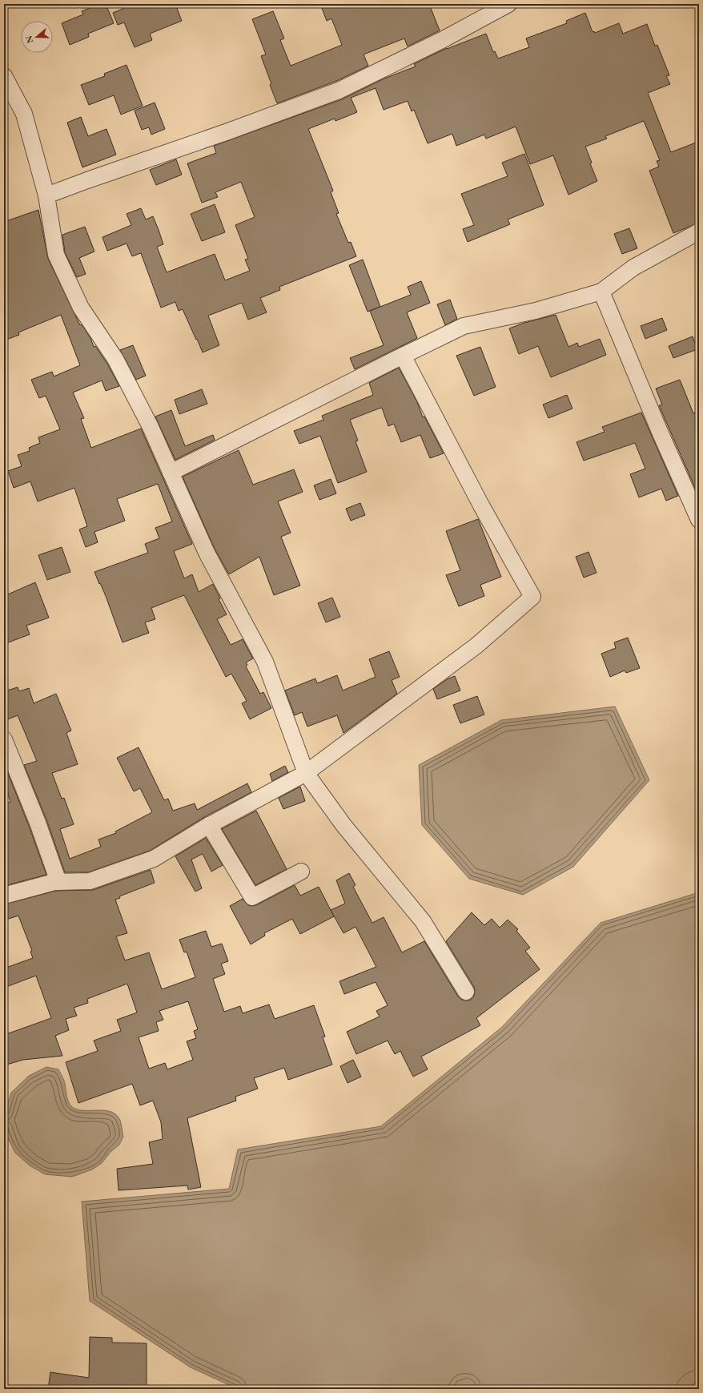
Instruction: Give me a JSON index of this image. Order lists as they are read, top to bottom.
{
  "north": "left"
}
